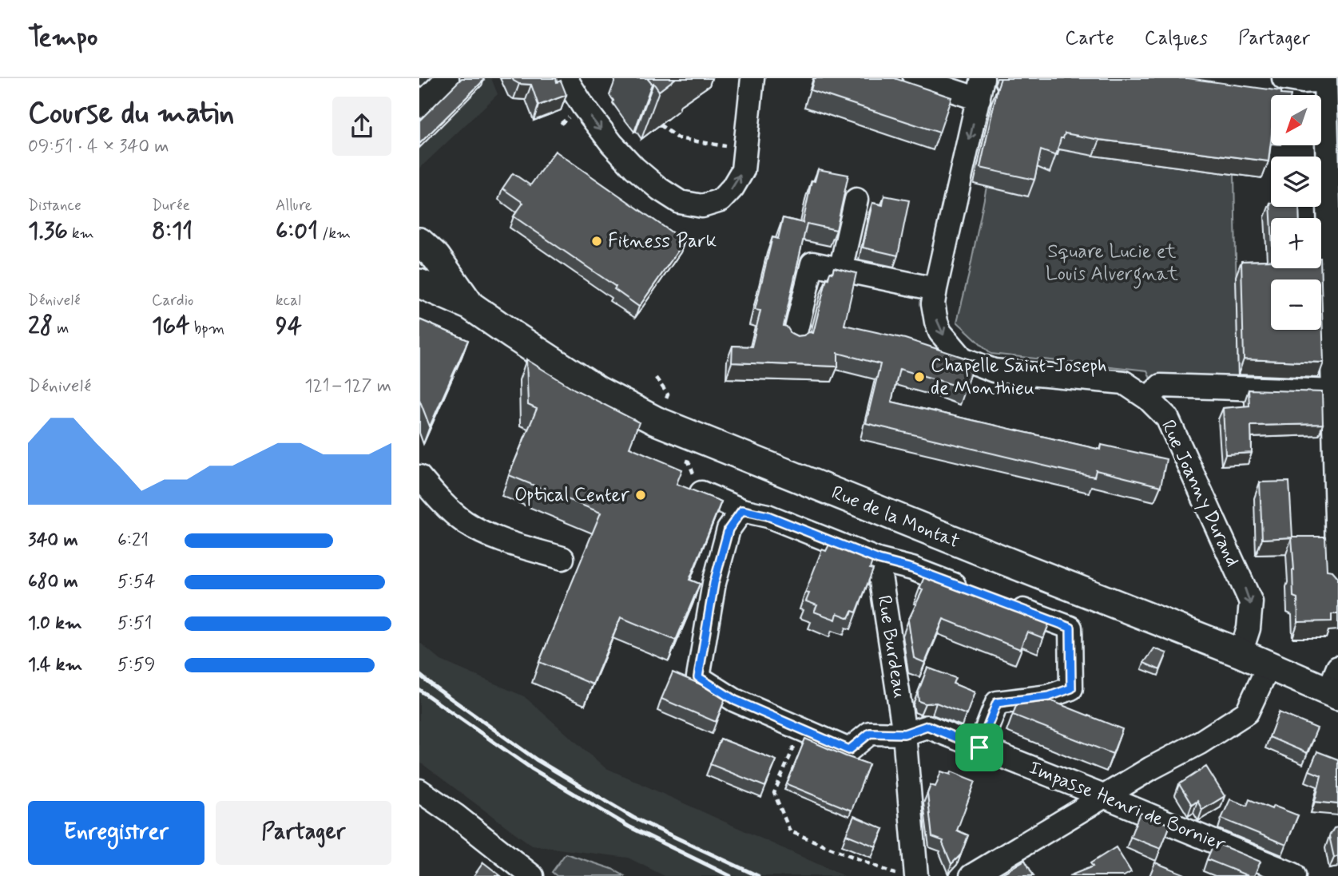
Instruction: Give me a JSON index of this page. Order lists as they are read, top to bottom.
{
  "streets": {
    "main road": ["Rue de la Montat"],
    "street": ["Rue Joanny Durand", "Rue Burdeau", "Impasse Henri de Bornier"]
  },
  "crossings": [
    ["Rue Joanny Durand", "Rue de la Montat"],
    ["Rue Burdeau", "Impasse Henri de Bornier"]
  ],
  "parks": ["Square Lucie et Louis Alvergnat"],
  "places": ["Fitness Park", "Chapelle Saint-Joseph de Monthieu", "Optical Center"],
  "north": "bottom left",
  "page": {
    "header": "Tempo",
    "nav": ["Carte", "Calques", "Partager"],
    "heading": ["Course du matin", "09:51 · 4 × 340 m"],
    "map_buttons": ["+", "−"],
    "stats": [
      ["Distance", "1.36 km"],
      ["Durée", "8:11"],
      ["Allure", "6:01 /km"],
      ["Dénivelé", "28 m"],
      ["Cardio", "164 bpm"],
      ["kcal", "94"]
    ],
    "chart": ["Dénivelé", "121–127 m"],
    "list": [
      {
        "name": "340 m",
        "note": "6:21"
      },
      {
        "name": "680 m",
        "note": "5:54"
      },
      {
        "name": "1.0 km",
        "note": "5:51"
      },
      {
        "name": "1.4 km",
        "note": "5:59"
      }
    ],
    "buttons": ["Enregistrer", "Partager"]
  }
}
